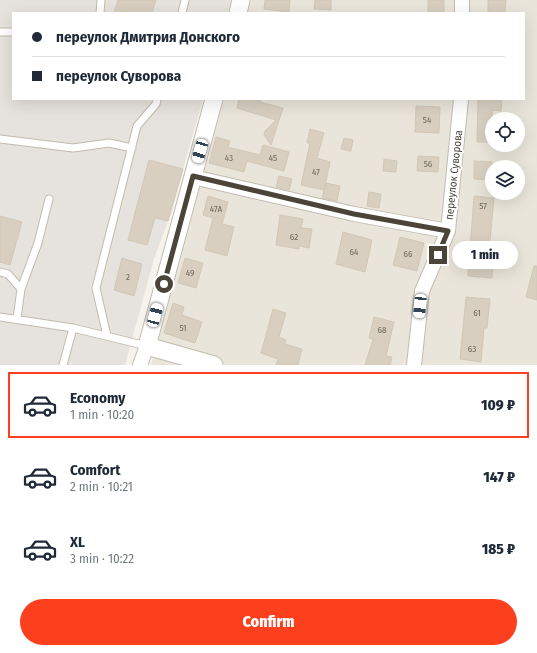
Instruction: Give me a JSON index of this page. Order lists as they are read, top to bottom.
{
  "streets": {
    "street": ["переулок Суворова"]
  },
  "house_numbers": [
    "54",
    "43",
    "45",
    "56",
    "47",
    "57",
    "47А",
    "62",
    "64",
    "66",
    "49",
    "2",
    "61",
    "51",
    "68",
    "63"
  ],
  "page": {
    "banner": ["переулок Дмитрия Донского", "переулок Суворова"],
    "bubble": "1 min",
    "list": [
      {
        "name": "Economy",
        "note": "1 min · 10:20",
        "value": "109 ₽"
      },
      {
        "name": "Comfort",
        "note": "2 min · 10:21",
        "value": "147 ₽"
      },
      {
        "name": "XL",
        "note": "3 min · 10:22",
        "value": "185 ₽"
      }
    ],
    "buttons": "Confirm"
  }
}
